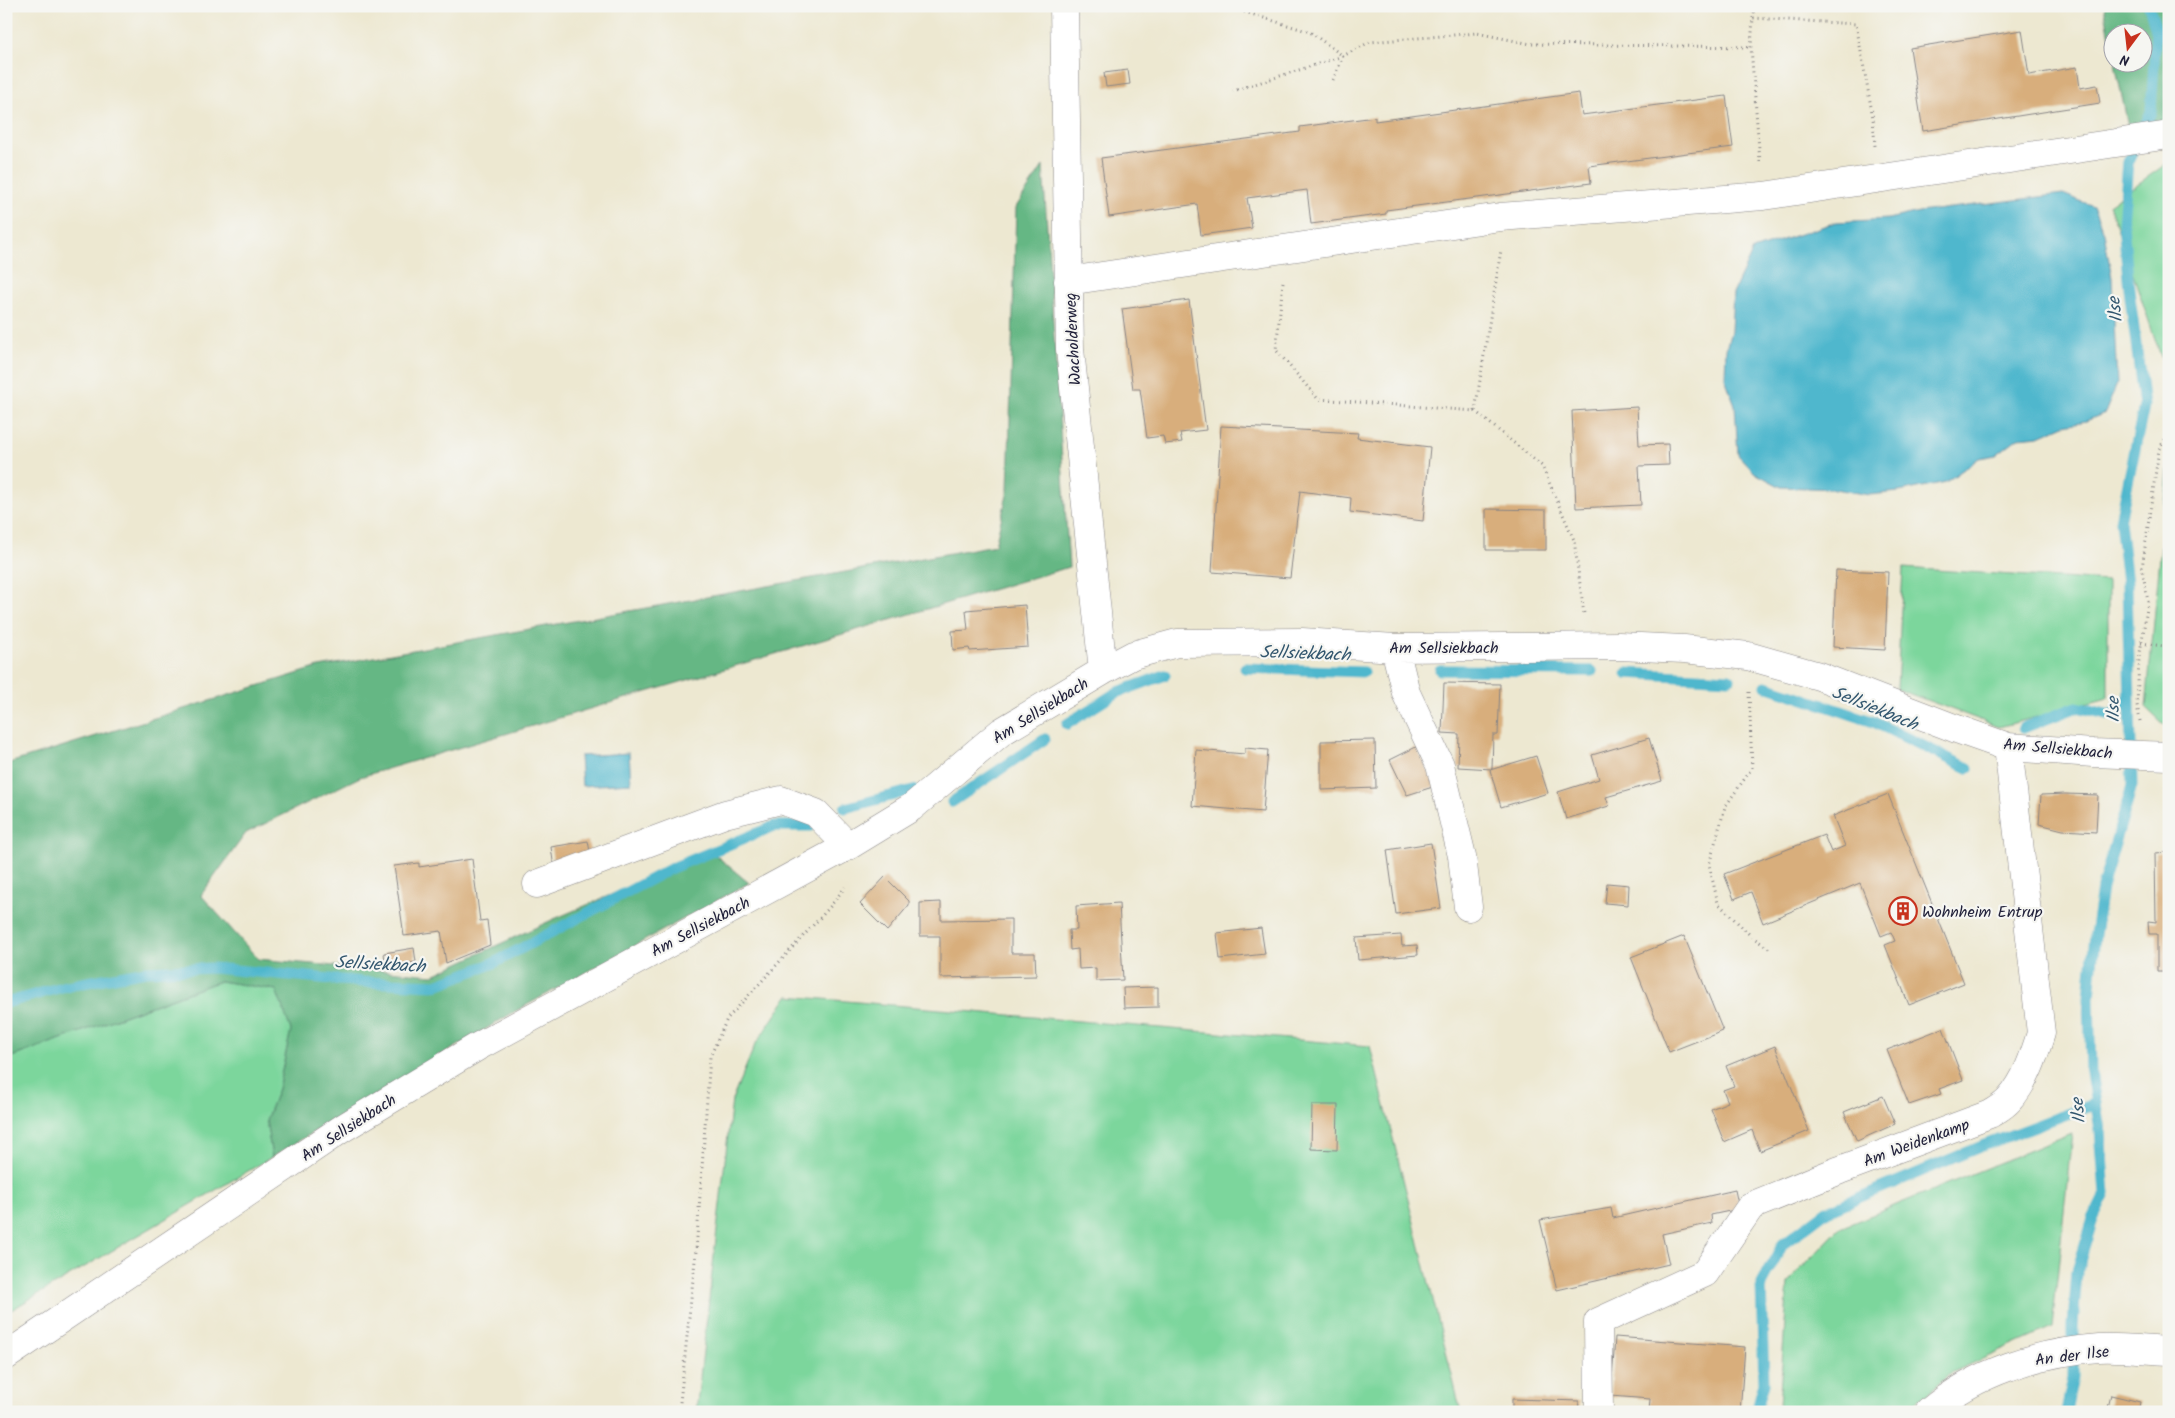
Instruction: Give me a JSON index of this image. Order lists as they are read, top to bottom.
{
  "streets": {
    "street": [
      "Wacholderweg",
      "Am Sellsiekbach",
      "Am Weidenkamp",
      "An der Ilse"
    ]
  },
  "crossings": [
    ["Wacholderweg", "Am Sellsiekbach"],
    ["Am Sellsiekbach", "Am Weidenkamp"]
  ],
  "water": ["Ilse", "Sellsiekbach"],
  "places": {
    "building": ["Wohnheim Entrup"]
  },
  "north": "bottom"
}
